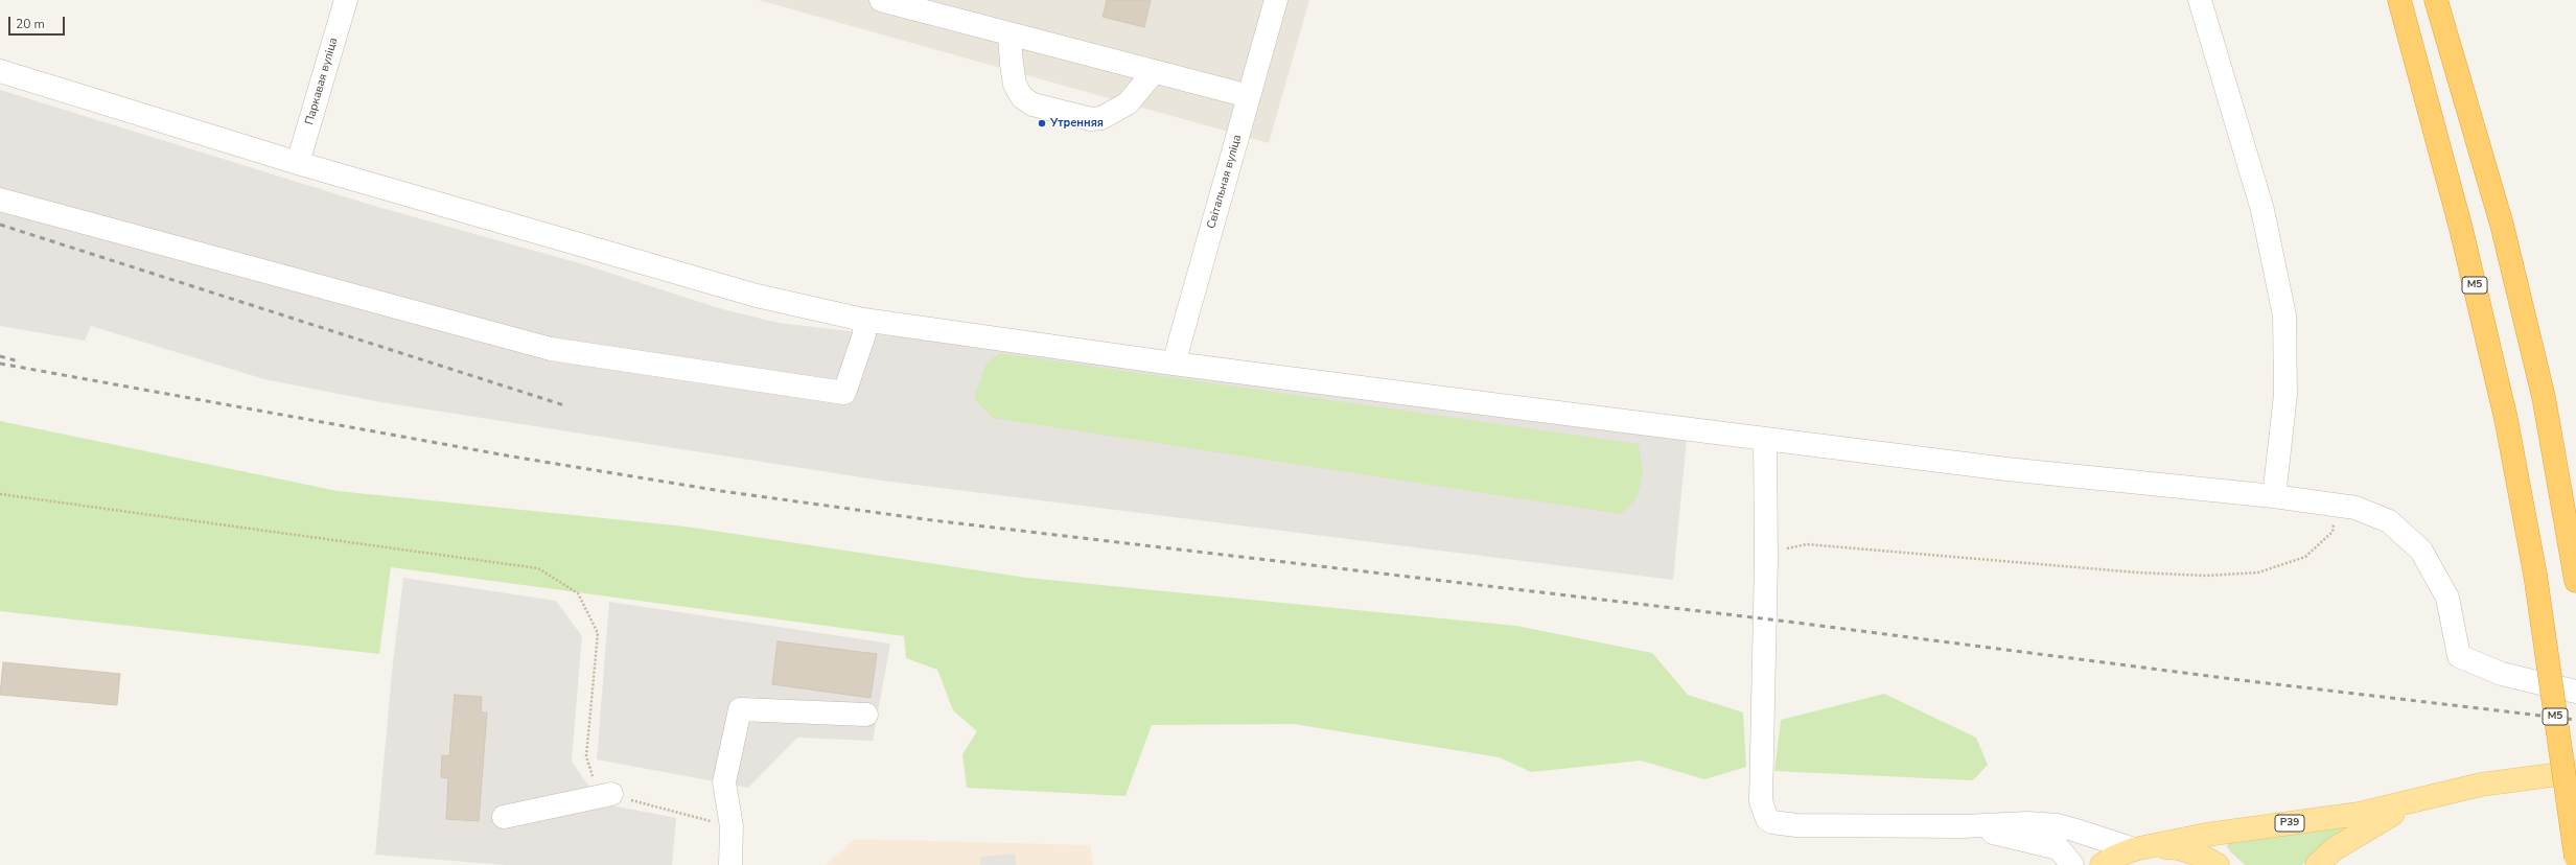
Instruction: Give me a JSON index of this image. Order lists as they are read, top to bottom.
{
  "streets": {
    "highway": ["М5"],
    "main road": ["Р39"],
    "street": ["Паркавая вуліца", "Світальная вуліца"]
  },
  "places": ["Утренняя"],
  "scale_bar": "20 m"
}
